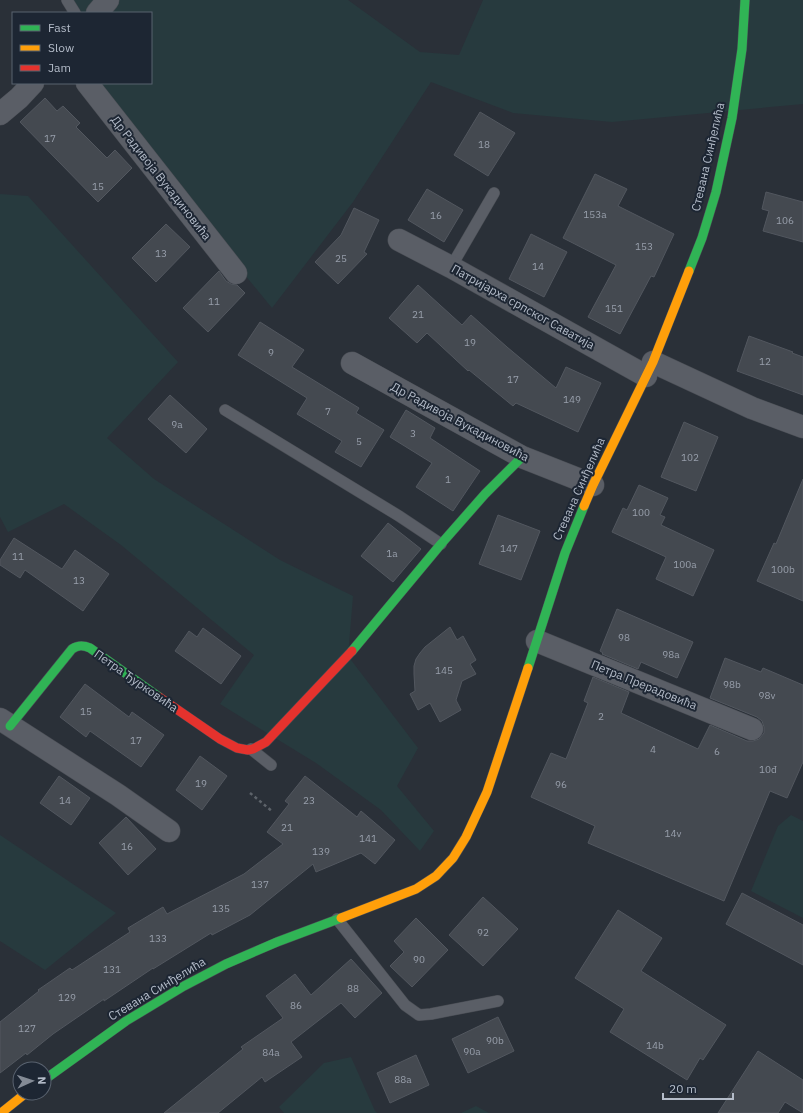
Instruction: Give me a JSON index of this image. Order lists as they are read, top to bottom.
{
  "streets": {
    "street": [
      "Стевана Синђелића",
      "Др Радивоја Вукадиновића",
      "Патријарха српског Саватија",
      "Петра Ђурковића",
      "Петра Прерадовића"
    ]
  },
  "crossings": [
    ["Стевана Синђелића", "Др Радивоја Вукадиновића"],
    ["Стевана Синђелића", "Патријарха српског Саватија"],
    ["Стевана Синђелића", "Петра Прерадовића"]
  ],
  "house_numbers": [
    "17",
    "18",
    "15",
    "153a",
    "16",
    "106",
    "153",
    "13",
    "25",
    "14",
    "11",
    "151",
    "21",
    "19",
    "9",
    "12",
    "17",
    "149",
    "7",
    "9a",
    "3",
    "5",
    "102",
    "1",
    "100",
    "147",
    "1a",
    "11",
    "100a",
    "100b",
    "13",
    "98",
    "98a",
    "145",
    "98b",
    "98v",
    "15",
    "2",
    "17",
    "4",
    "6",
    "10đ",
    "19",
    "96",
    "14",
    "23",
    "21",
    "14v",
    "141",
    "16",
    "139",
    "137",
    "135",
    "92",
    "133",
    "90",
    "131",
    "88",
    "129",
    "86",
    "127",
    "90b",
    "14b",
    "90a",
    "84a",
    "88a"
  ],
  "legend": ["Fast", "Slow", "Jam"],
  "scale_bar": "20 m",
  "north": "right"
}
